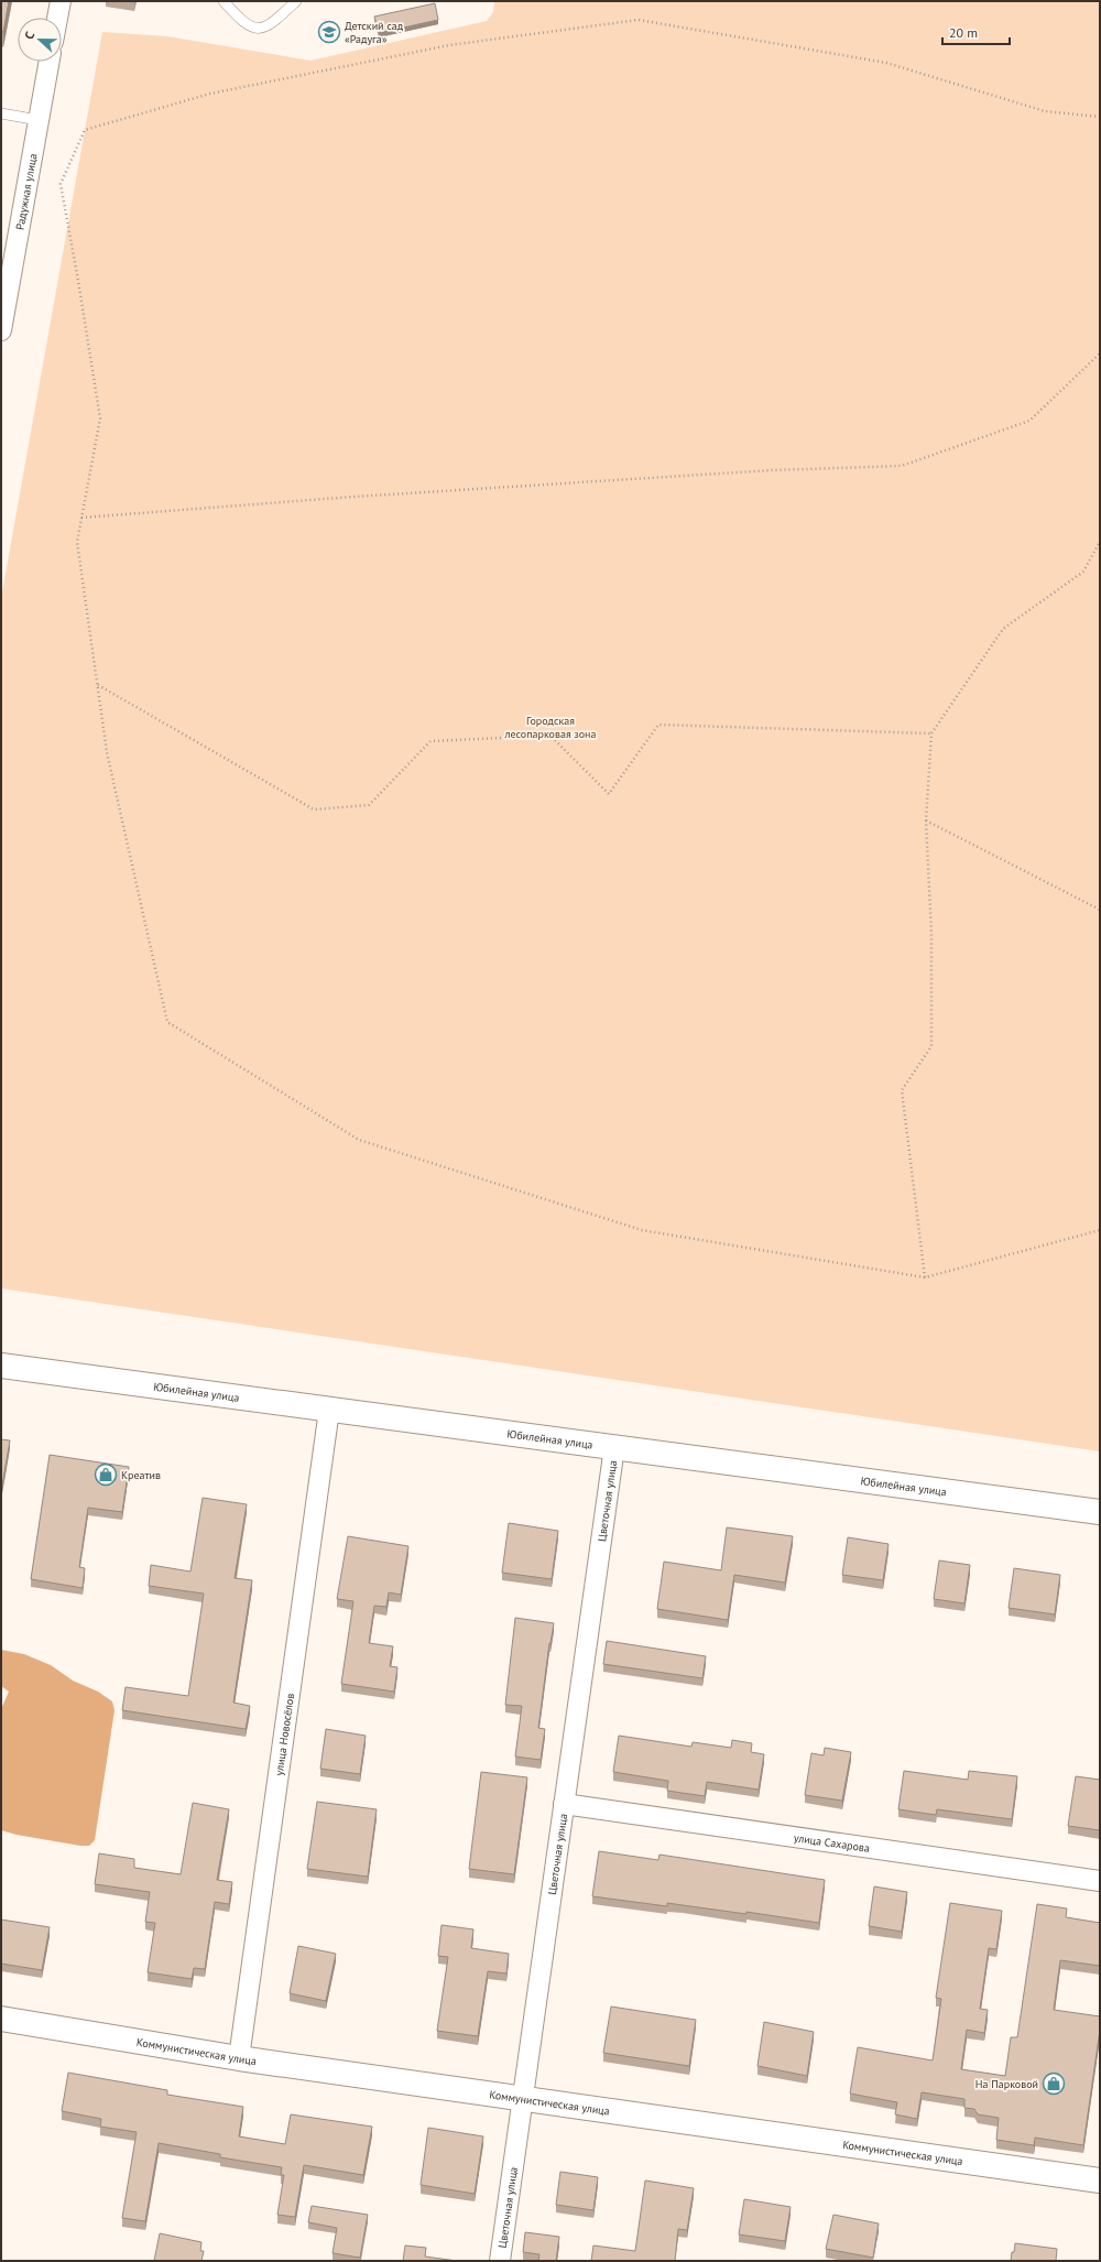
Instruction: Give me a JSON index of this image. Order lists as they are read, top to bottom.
{
  "streets": {
    "street": [
      "Радужная улица",
      "Юбилейная улица",
      "Цветочная улица",
      "улица Новосёлов",
      "улица Сахарова",
      "Коммунистическая улица"
    ]
  },
  "crossings": [
    ["Юбилейная улица", "Цветочная улица"],
    ["Юбилейная улица", "улица Новосёлов"],
    ["Цветочная улица", "улица Сахарова"],
    ["Цветочная улица", "Коммунистическая улица"],
    ["улица Новосёлов", "Коммунистическая улица"]
  ],
  "parks": ["Городская лесопарковая зона"],
  "places": {
    "school or university": ["Детский сад «Радуга»"],
    "shop": ["Креатив", "На Парковой"]
  },
  "scale_bar": "20 m",
  "north": "left"
}
